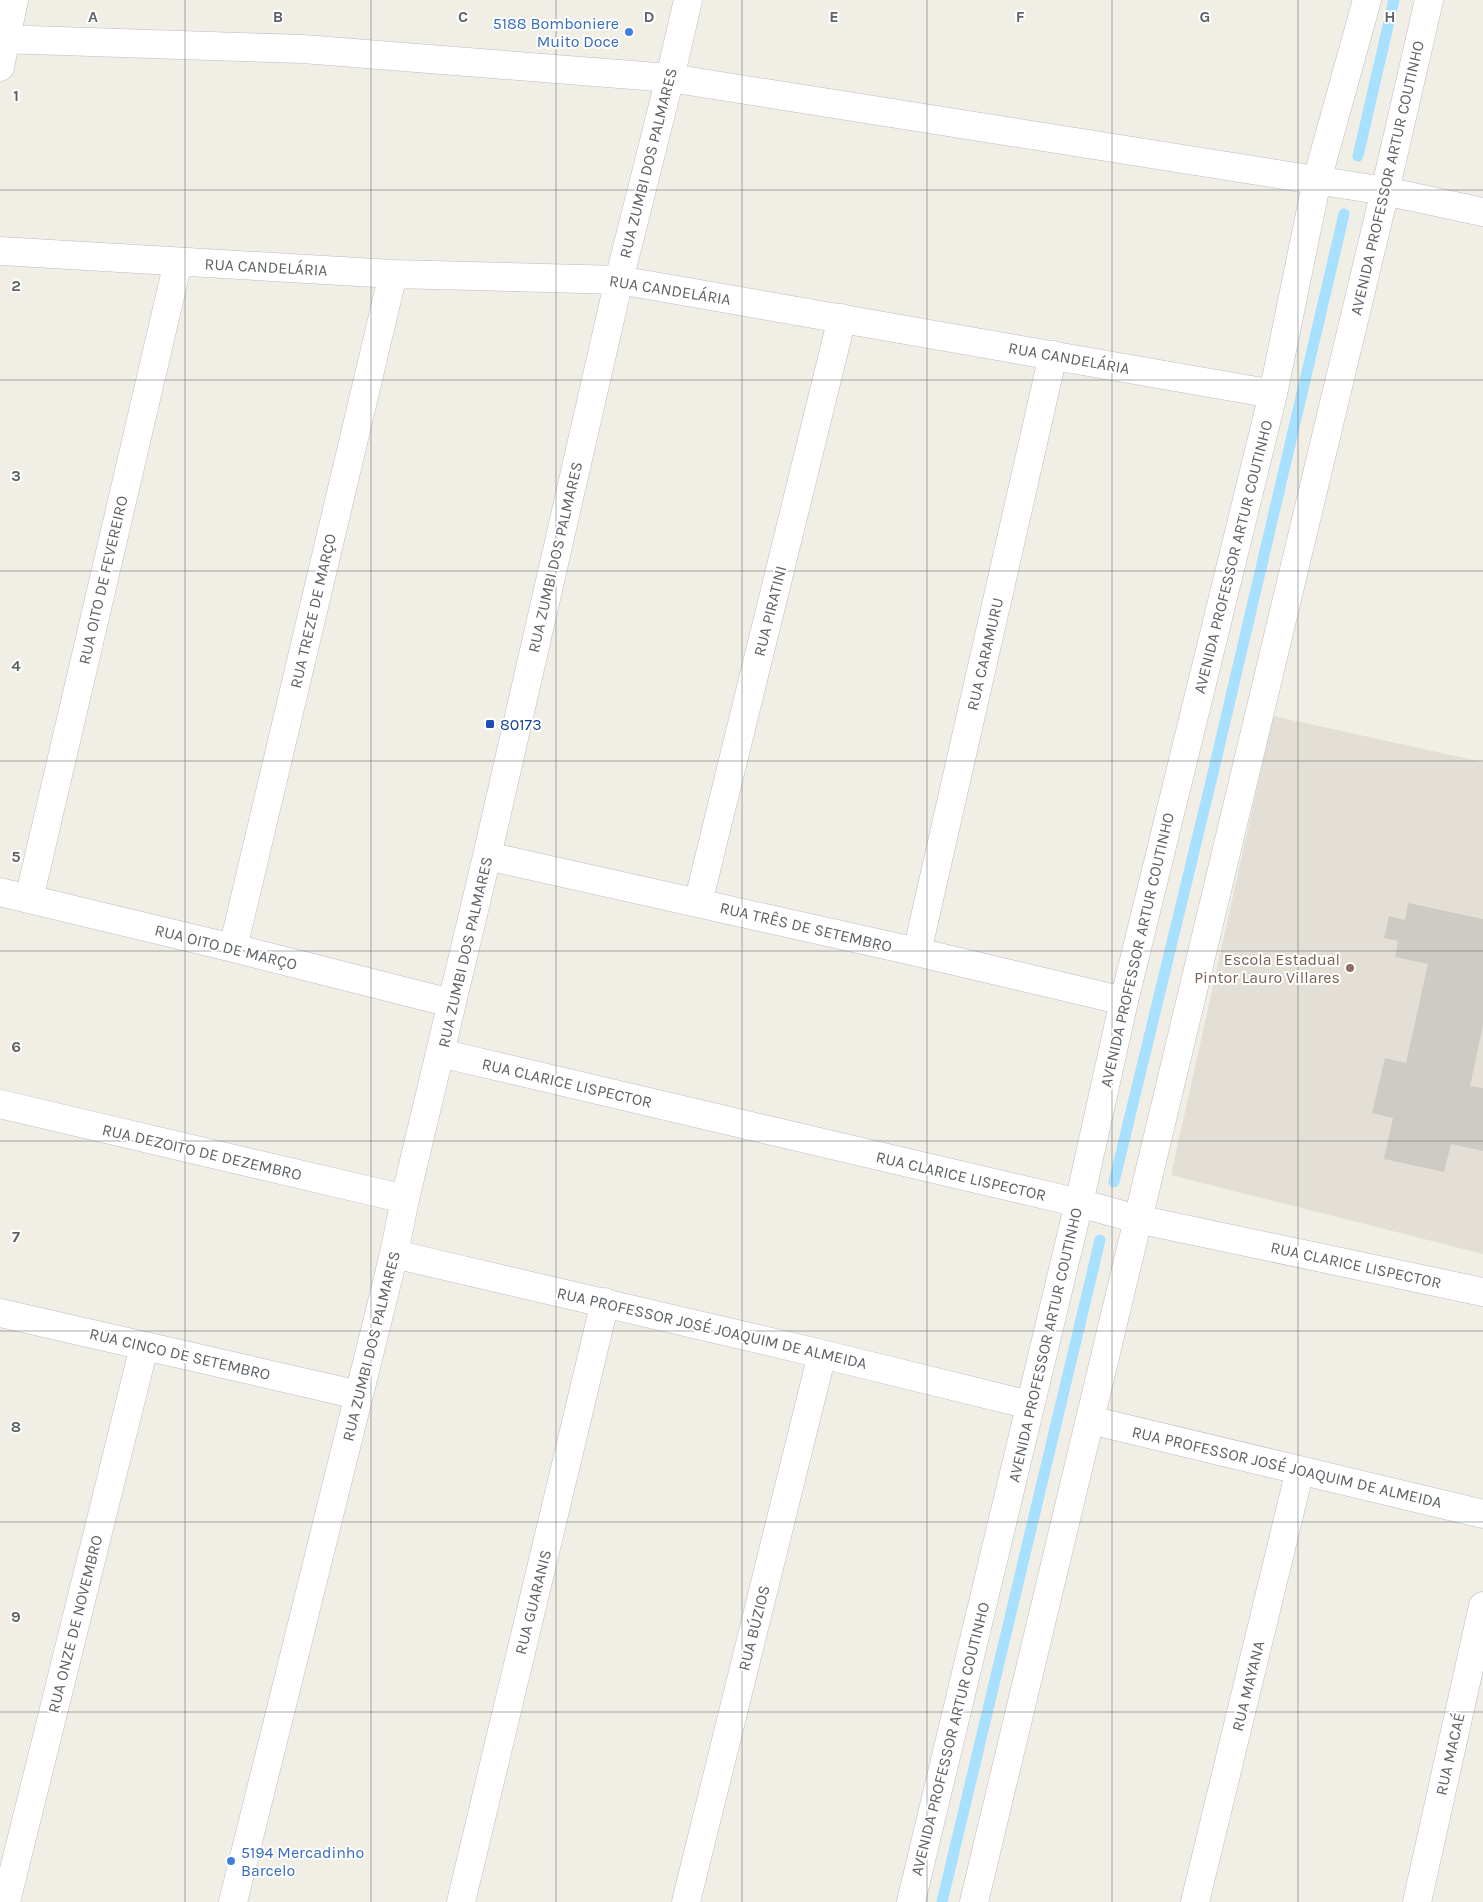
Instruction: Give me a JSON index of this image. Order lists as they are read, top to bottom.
{
  "streets": {
    "street": [
      "RUA ZUMBI DOS PALMARES",
      "AVENIDA PROFESSOR ARTUR COUTINHO",
      "RUA CANDELÁRIA",
      "RUA OITO DE FEVEREIRO",
      "RUA TREZE DE MARÇO",
      "RUA PIRATINI",
      "RUA CARAMURU",
      "RUA TRÊS DE SETEMBRO",
      "RUA OITO DE MARÇO",
      "RUA CLARICE LISPECTOR",
      "RUA DEZOITO DE DEZEMBRO",
      "RUA PROFESSOR JOSÉ JOAQUIM DE ALMEIDA",
      "RUA CINCO DE SETEMBRO",
      "RUA GUARANIS",
      "RUA ONZE DE NOVEMBRO",
      "RUA BÚZIOS",
      "RUA MAYANA",
      "RUA MACAÉ"
    ]
  },
  "crossings": [
    ["RUA ZUMBI DOS PALMARES", "RUA CANDELÁRIA"],
    ["RUA ZUMBI DOS PALMARES", "RUA TRÊS DE SETEMBRO"],
    ["RUA ZUMBI DOS PALMARES", "RUA OITO DE MARÇO"],
    ["RUA ZUMBI DOS PALMARES", "RUA CLARICE LISPECTOR"],
    ["RUA ZUMBI DOS PALMARES", "RUA DEZOITO DE DEZEMBRO"],
    ["RUA ZUMBI DOS PALMARES", "RUA PROFESSOR JOSÉ JOAQUIM DE ALMEIDA"],
    ["RUA ZUMBI DOS PALMARES", "RUA CINCO DE SETEMBRO"],
    ["AVENIDA PROFESSOR ARTUR COUTINHO", "RUA CANDELÁRIA"],
    ["AVENIDA PROFESSOR ARTUR COUTINHO", "RUA TRÊS DE SETEMBRO"],
    ["AVENIDA PROFESSOR ARTUR COUTINHO", "RUA CLARICE LISPECTOR"],
    ["AVENIDA PROFESSOR ARTUR COUTINHO", "RUA PROFESSOR JOSÉ JOAQUIM DE ALMEIDA"],
    ["RUA CANDELÁRIA", "RUA OITO DE FEVEREIRO"],
    ["RUA CANDELÁRIA", "RUA TREZE DE MARÇO"],
    ["RUA CANDELÁRIA", "RUA PIRATINI"],
    ["RUA CANDELÁRIA", "RUA CARAMURU"],
    ["RUA OITO DE FEVEREIRO", "RUA OITO DE MARÇO"],
    ["RUA TREZE DE MARÇO", "RUA OITO DE MARÇO"],
    ["RUA PIRATINI", "RUA TRÊS DE SETEMBRO"],
    ["RUA CARAMURU", "RUA TRÊS DE SETEMBRO"],
    ["RUA PROFESSOR JOSÉ JOAQUIM DE ALMEIDA", "RUA GUARANIS"],
    ["RUA PROFESSOR JOSÉ JOAQUIM DE ALMEIDA", "RUA BÚZIOS"],
    ["RUA PROFESSOR JOSÉ JOAQUIM DE ALMEIDA", "RUA MAYANA"],
    ["RUA CINCO DE SETEMBRO", "RUA ONZE DE NOVEMBRO"]
  ],
  "places": {
    "other": ["5188 Bomboniere Muito Doce", "Escola Estadual Pintor Lauro Villares", "5194 Mercadinho Barcelo"],
    "transit": ["80173"]
  },
  "grid": {
    "columns": [
      "A",
      "B",
      "C",
      "D",
      "E",
      "F",
      "G",
      "H"
    ],
    "rows": [
      "1",
      "2",
      "3",
      "4",
      "5",
      "6",
      "7",
      "8",
      "9"
    ]
  }
}
